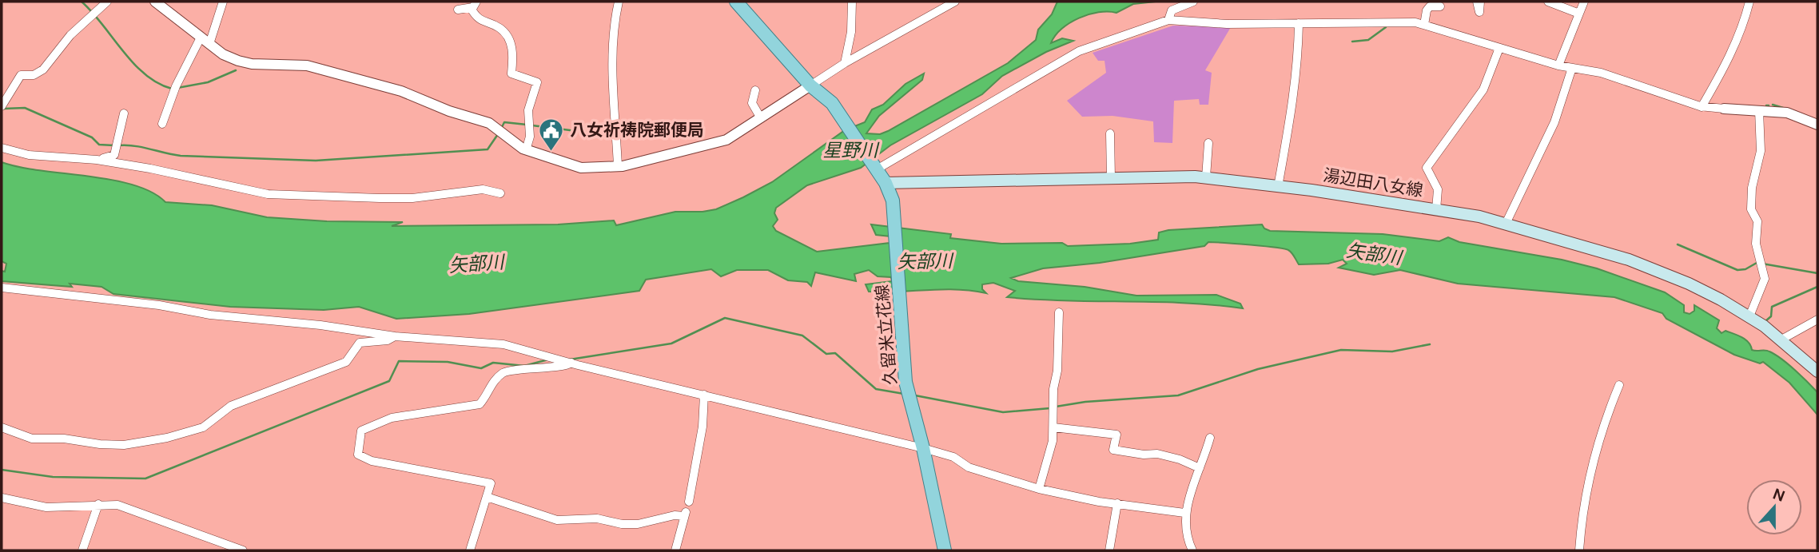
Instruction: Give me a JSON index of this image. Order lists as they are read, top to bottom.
{
  "streets": {
    "main road": ["湯辺田八女線", "久留米立花線"]
  },
  "crossings": [
    ["湯辺田八女線", "久留米立花線"]
  ],
  "water": ["星野川", "矢部川"],
  "places": {
    "public building": ["八女祈祷院郵便局"]
  },
  "north": "top"
}
